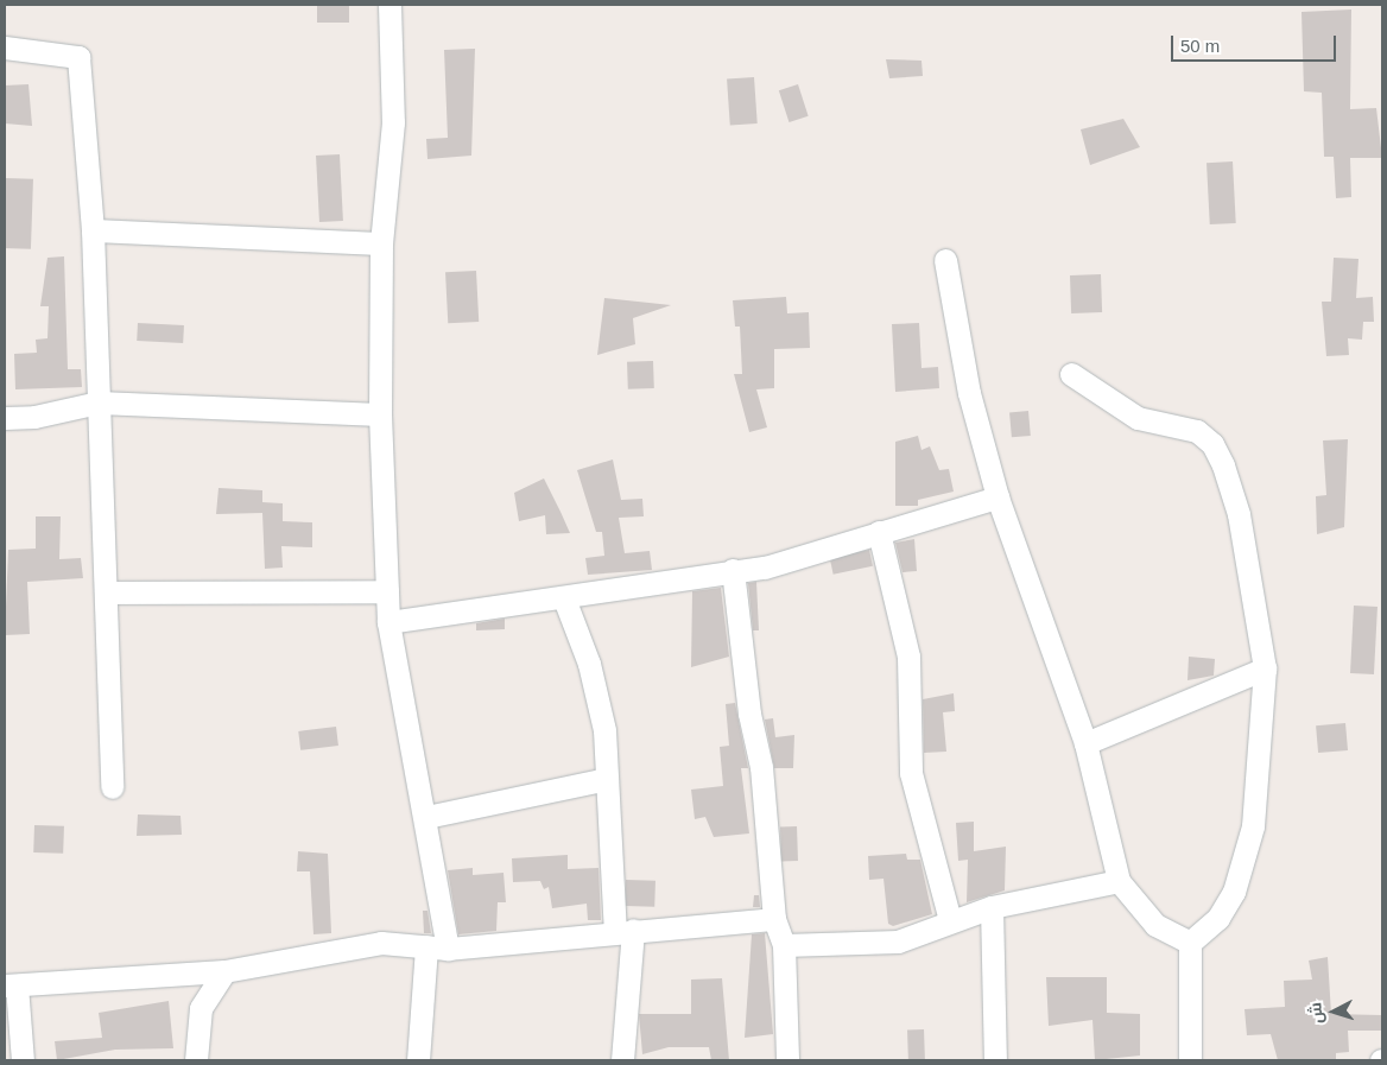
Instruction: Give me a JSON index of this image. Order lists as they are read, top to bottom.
{
  "scale_bar": "50 m",
  "north": "left"
}
